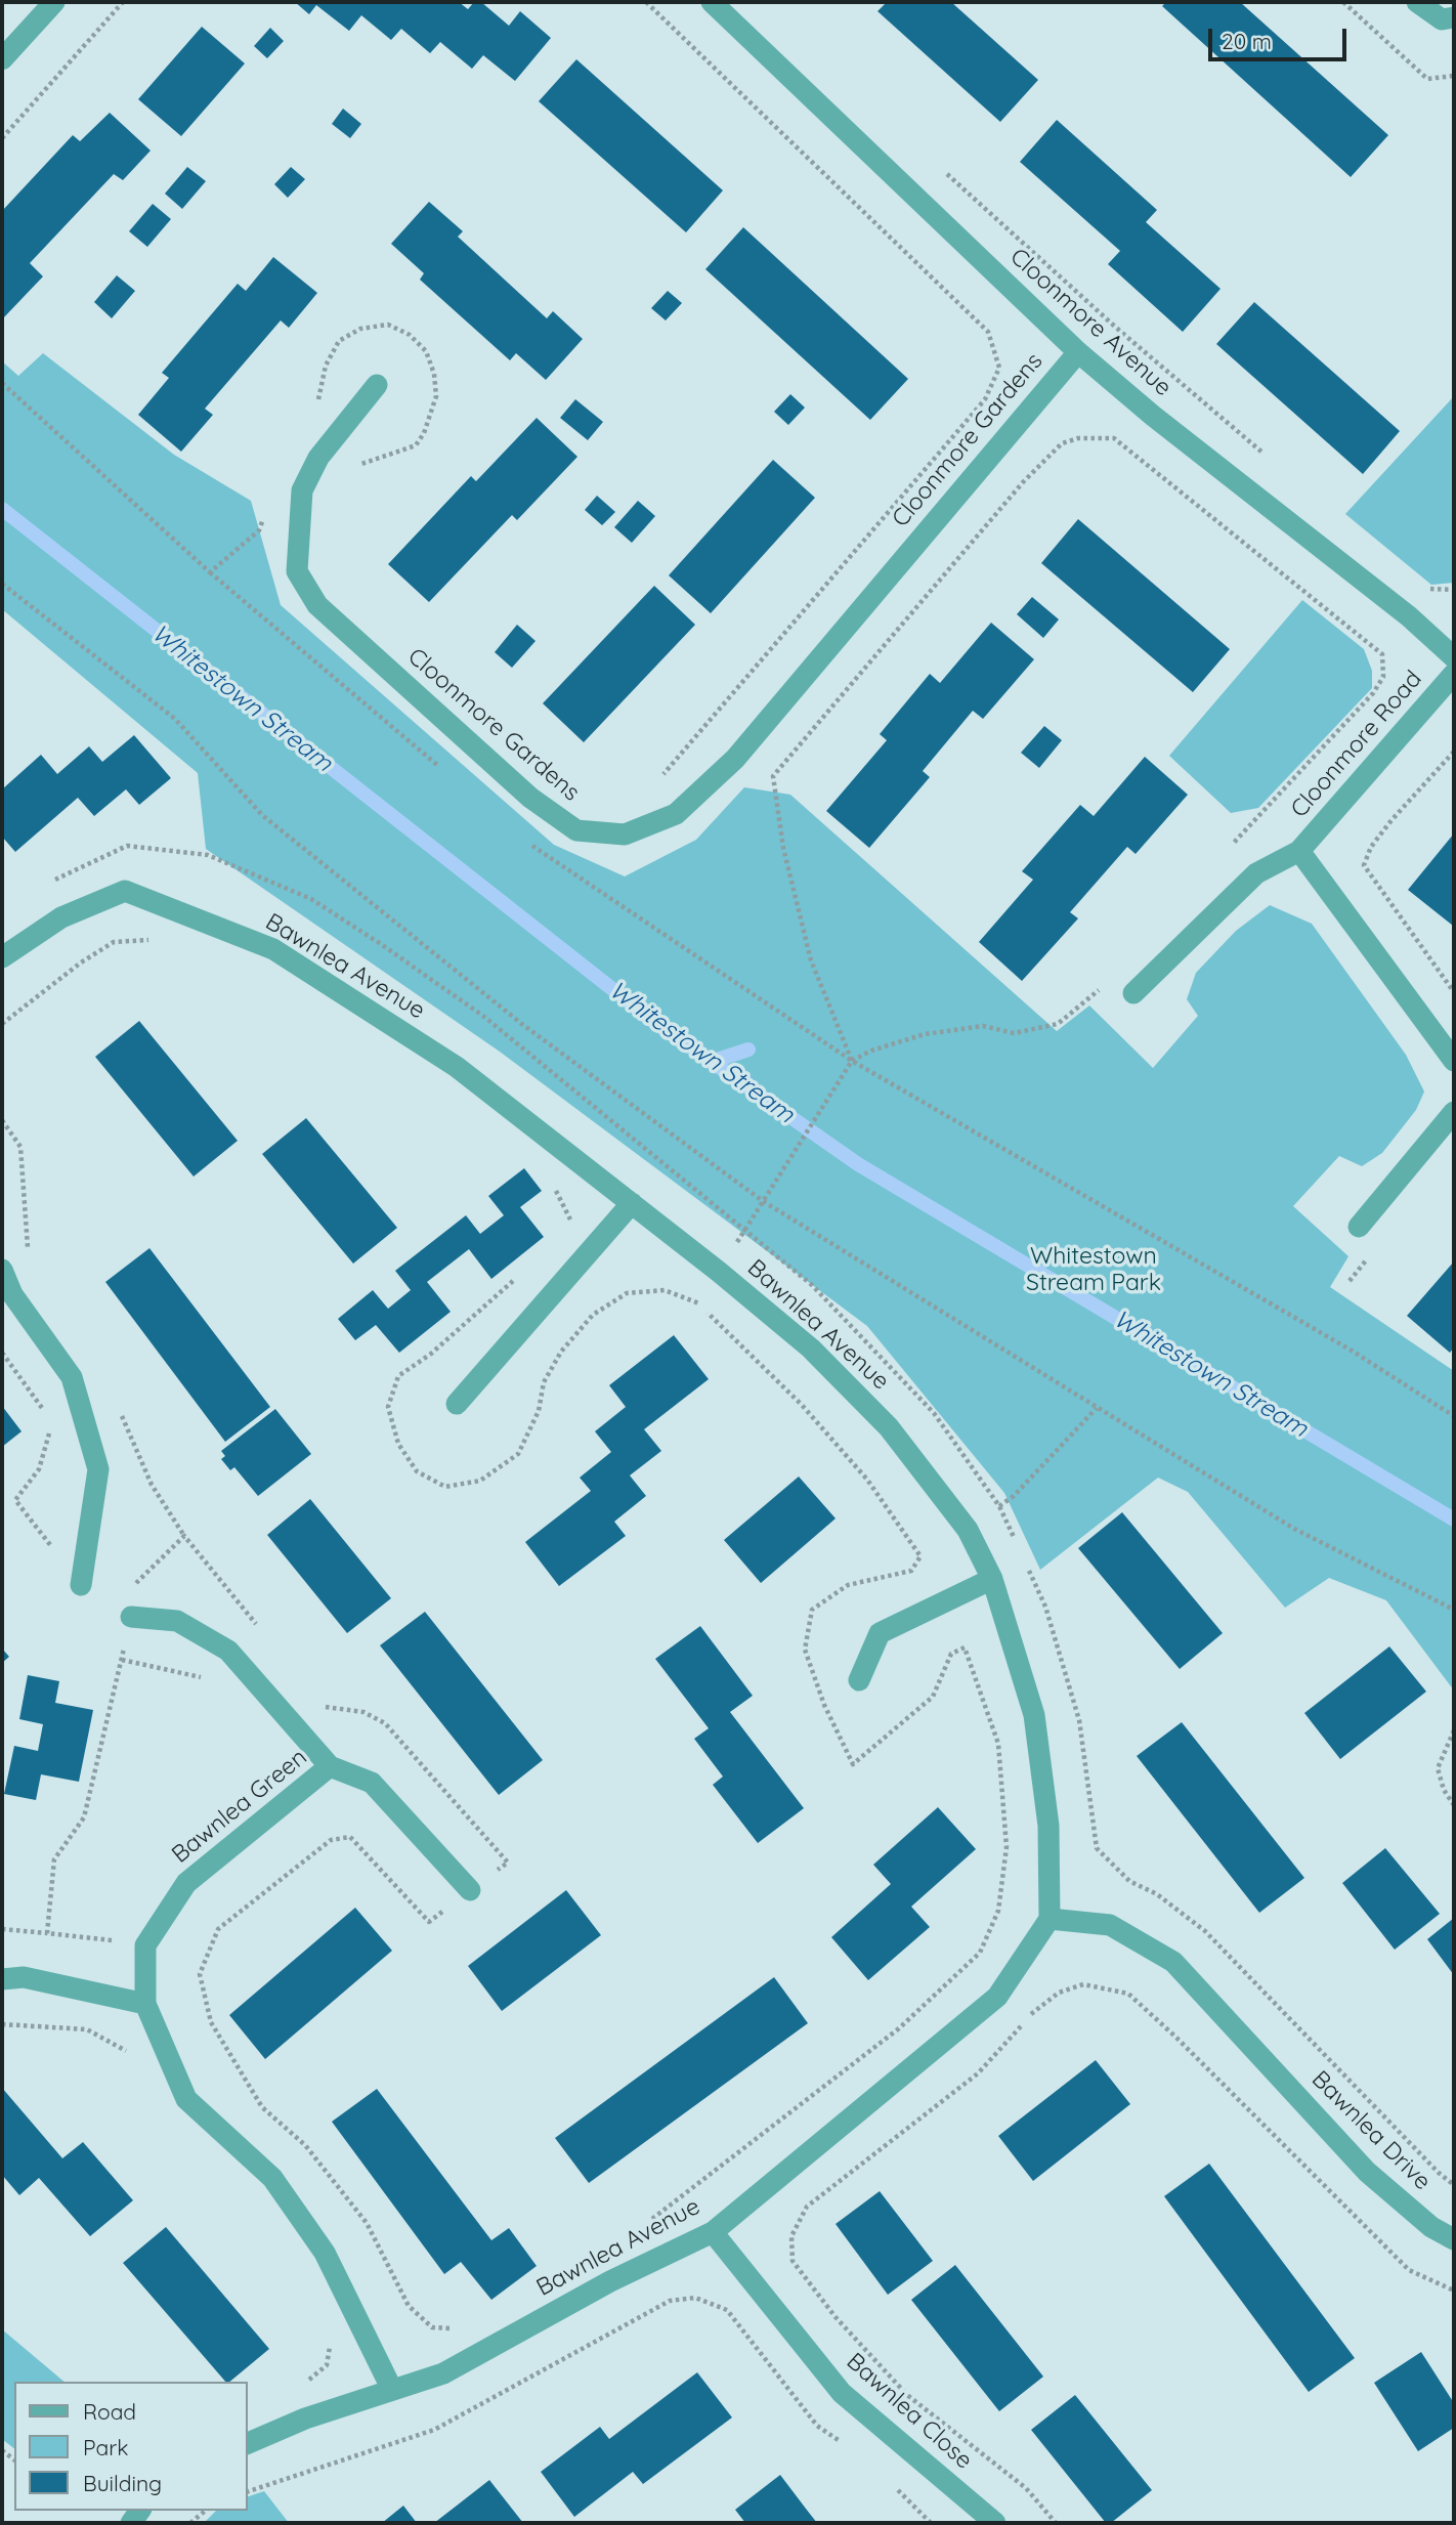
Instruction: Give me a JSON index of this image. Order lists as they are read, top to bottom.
{
  "streets": {
    "street": [
      "Cloonmore Avenue",
      "Cloonmore Gardens",
      "Cloonmore Road",
      "Bawnlea Avenue",
      "Bawnlea Green",
      "Bawnlea Drive",
      "Bawnlea Close"
    ]
  },
  "crossings": [
    ["Cloonmore Avenue", "Cloonmore Gardens"],
    ["Bawnlea Avenue", "Bawnlea Green"],
    ["Bawnlea Avenue", "Bawnlea Drive"],
    ["Bawnlea Avenue", "Bawnlea Close"]
  ],
  "water": ["Whitestown Stream"],
  "parks": ["Whitestown Stream Park"],
  "legend": ["Road", "Park", "Building"],
  "scale_bar": "20 m"
}
